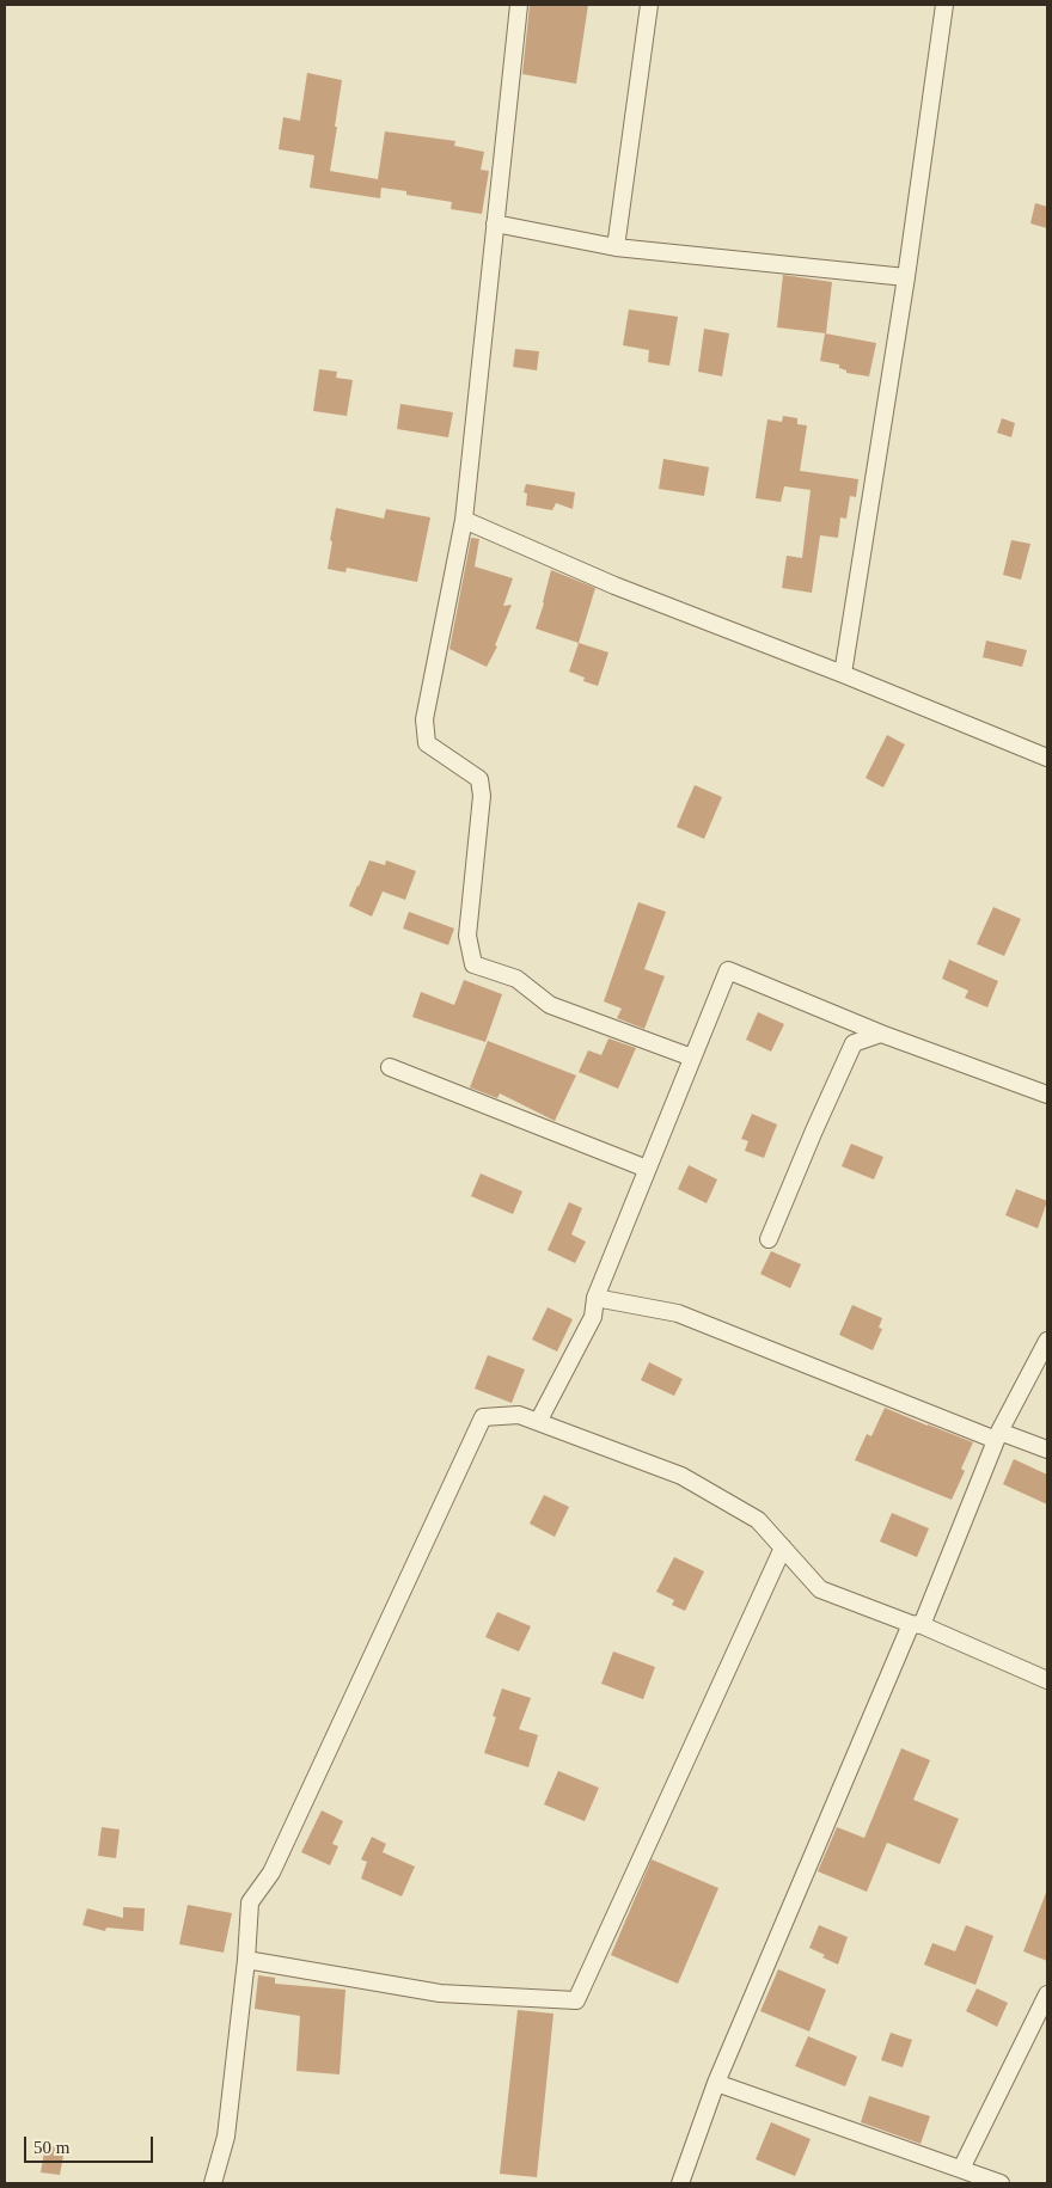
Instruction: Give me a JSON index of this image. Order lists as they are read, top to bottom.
{
  "scale_bar": "50 m"
}
